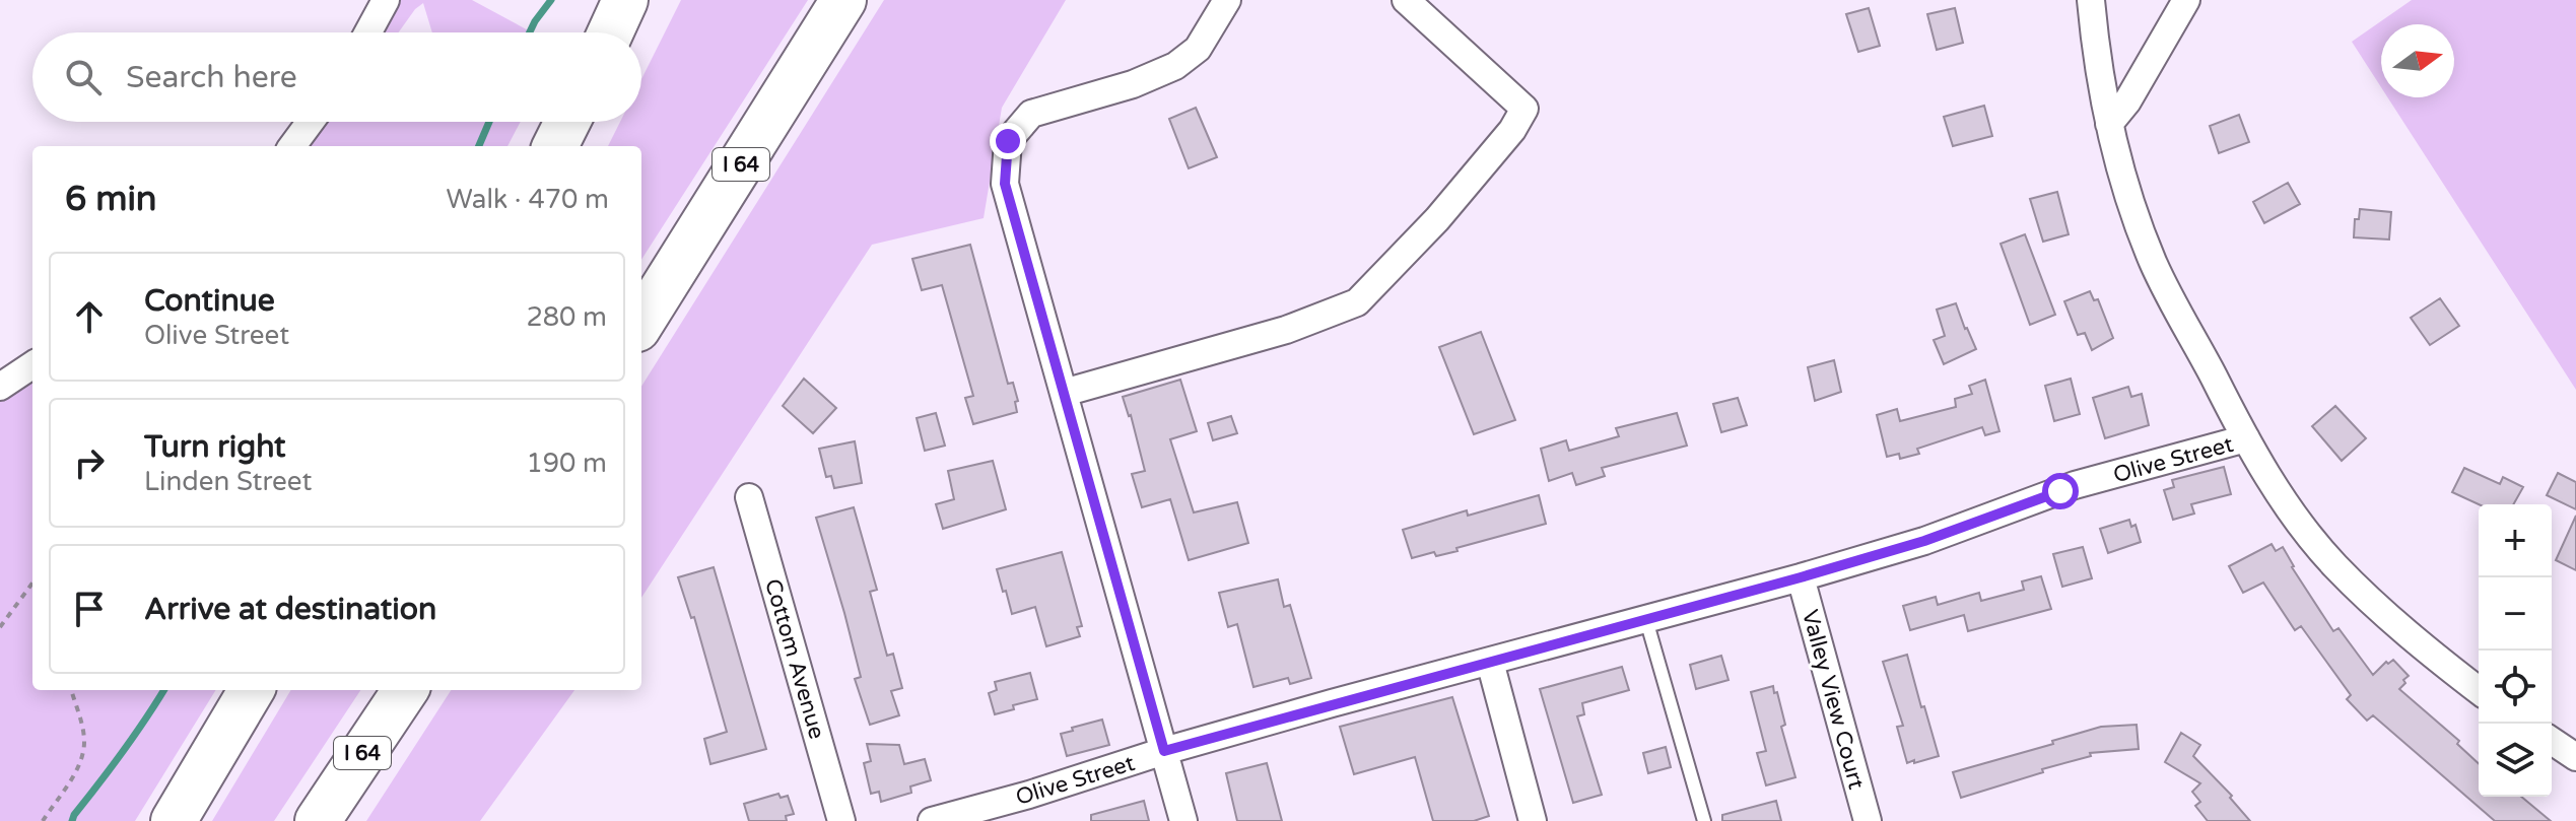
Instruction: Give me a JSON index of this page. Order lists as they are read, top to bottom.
{
  "streets": {
    "highway": ["I 64"],
    "street": ["Olive Street", "Cottom Avenue", "Valley View Court"]
  },
  "crossings": [
    ["Olive Street", "Valley View Court"]
  ],
  "north": "right",
  "page": {
    "search": "Search here",
    "heading": ["6 min", "Walk · 470 m"],
    "list": [
      ["Continue", "Olive Street", "280 m"],
      ["Turn right", "Linden Street", "190 m"],
      "Arrive at destination"
    ],
    "map_buttons": ["+", "−"]
  }
}
